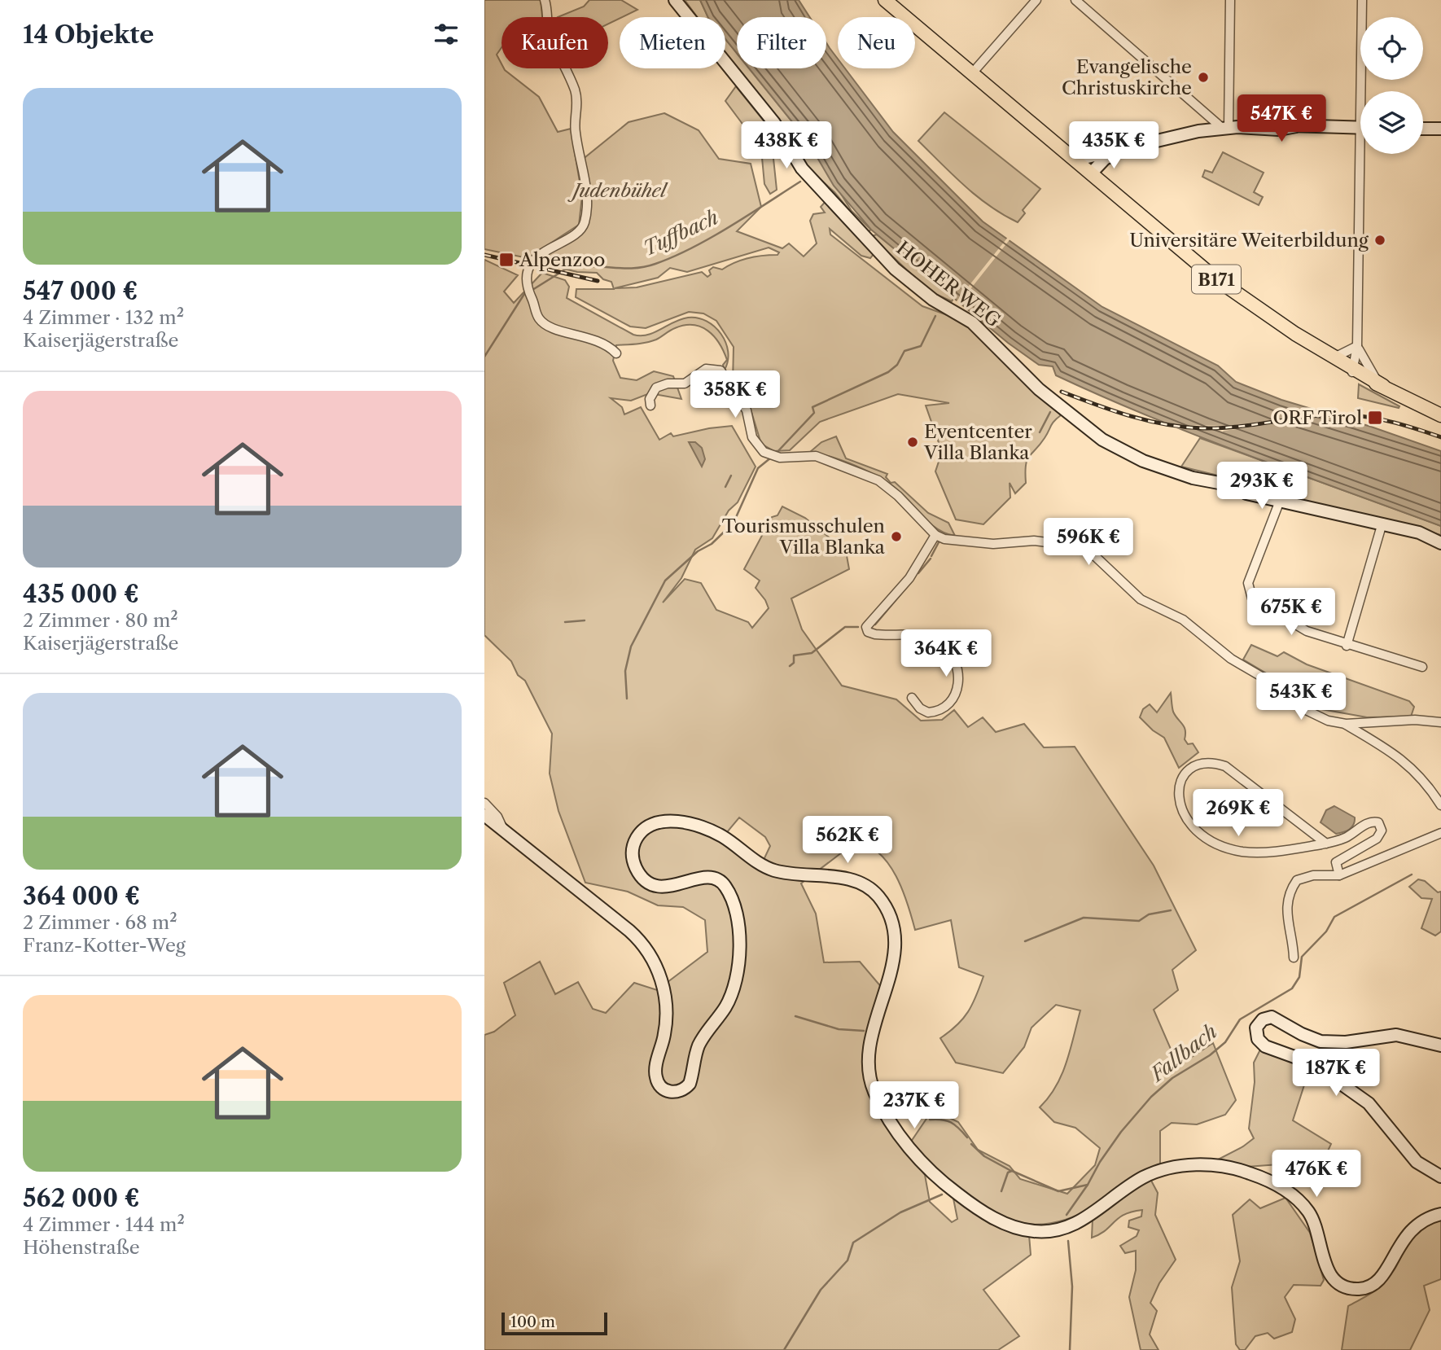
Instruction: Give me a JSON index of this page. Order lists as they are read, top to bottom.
{
  "streets": {
    "main road": ["B171"],
    "street": ["HOHER WEG"]
  },
  "water": ["Tuffbach", "Fallbach"],
  "parks": ["Judenbühel"],
  "places": {
    "other": [
      "Evangelische Christuskirche",
      "Universitäre Weiterbildung",
      "Eventcenter Villa Blanka",
      "Tourismusschulen Villa Blanka"
    ],
    "transit": ["Alpenzoo", "ORF Tirol"]
  },
  "scale_bar": "100 m",
  "page": {
    "heading": "14 Objekte",
    "chip": [
      "Kaufen",
      "Mieten",
      "Filter",
      "Neu"
    ],
    "list": [
      {
        "name": "547 000 €",
        "note": "4 Zimmer · 132 m² · Kaiserjägerstraße"
      },
      {
        "name": "435 000 €",
        "note": "2 Zimmer · 80 m² · Kaiserjägerstraße"
      },
      {
        "name": "364 000 €",
        "note": "2 Zimmer · 68 m² · Franz-Kotter-Weg"
      },
      {
        "name": "562 000 €",
        "note": "4 Zimmer · 144 m² · Höhenstraße"
      }
    ],
    "price": [
      "547K €",
      "438K €",
      "435K €",
      "358K €",
      "293K €",
      "596K €",
      "675K €",
      "364K €",
      "543K €",
      "269K €",
      "562K €",
      "187K €",
      "237K €",
      "476K €"
    ],
    "scale": "100 m"
  }
}
